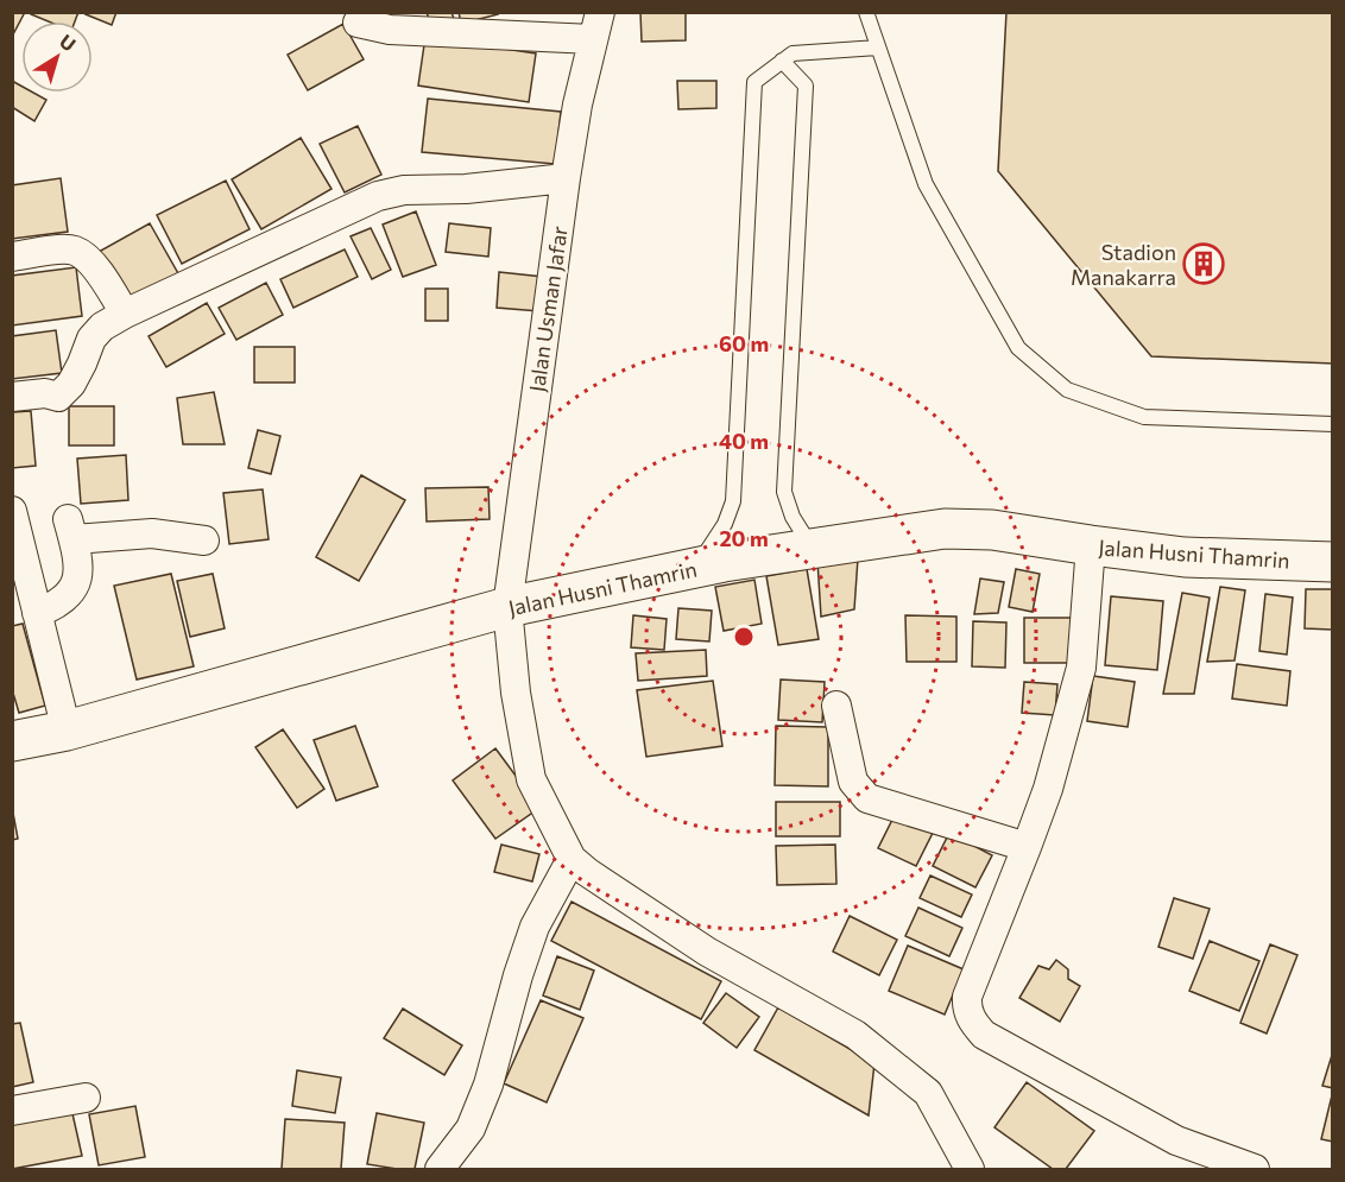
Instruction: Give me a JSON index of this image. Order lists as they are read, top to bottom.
{
  "streets": {
    "street": ["Jalan Usman Jafar", "Jalan Husni Thamrin"]
  },
  "crossings": [
    ["Jalan Usman Jafar", "Jalan Husni Thamrin"]
  ],
  "places": {
    "building": ["Stadion Manakarra"]
  },
  "north": "top right",
  "rings": ["60 m", "40 m", "20 m"]
}
